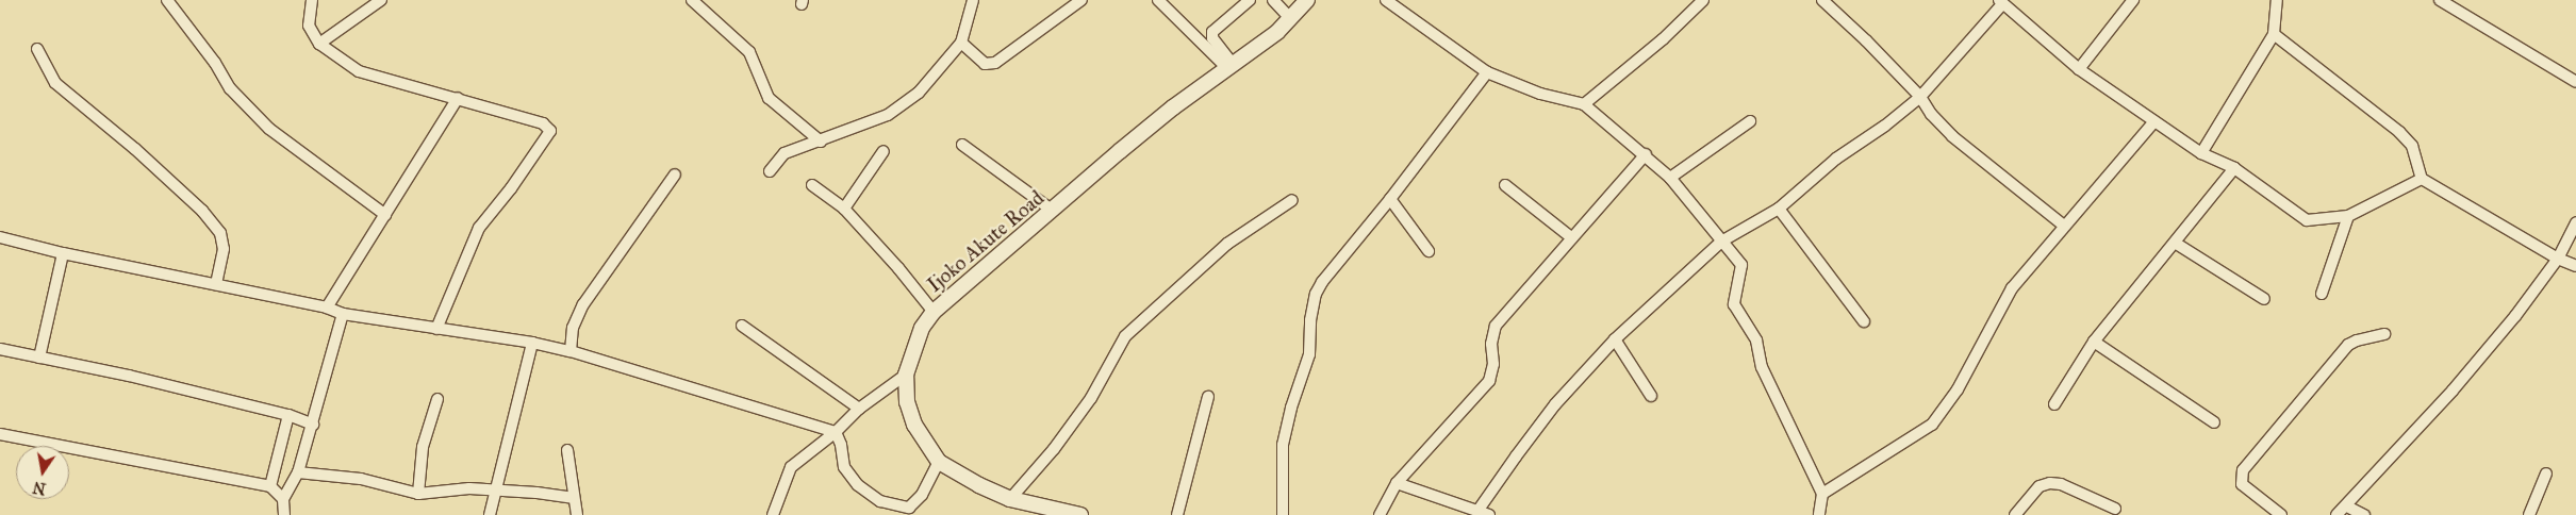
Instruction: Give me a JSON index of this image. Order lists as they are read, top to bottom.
{
  "streets": {
    "main road": ["Ijoko Akute Road"]
  },
  "north": "bottom"
}
